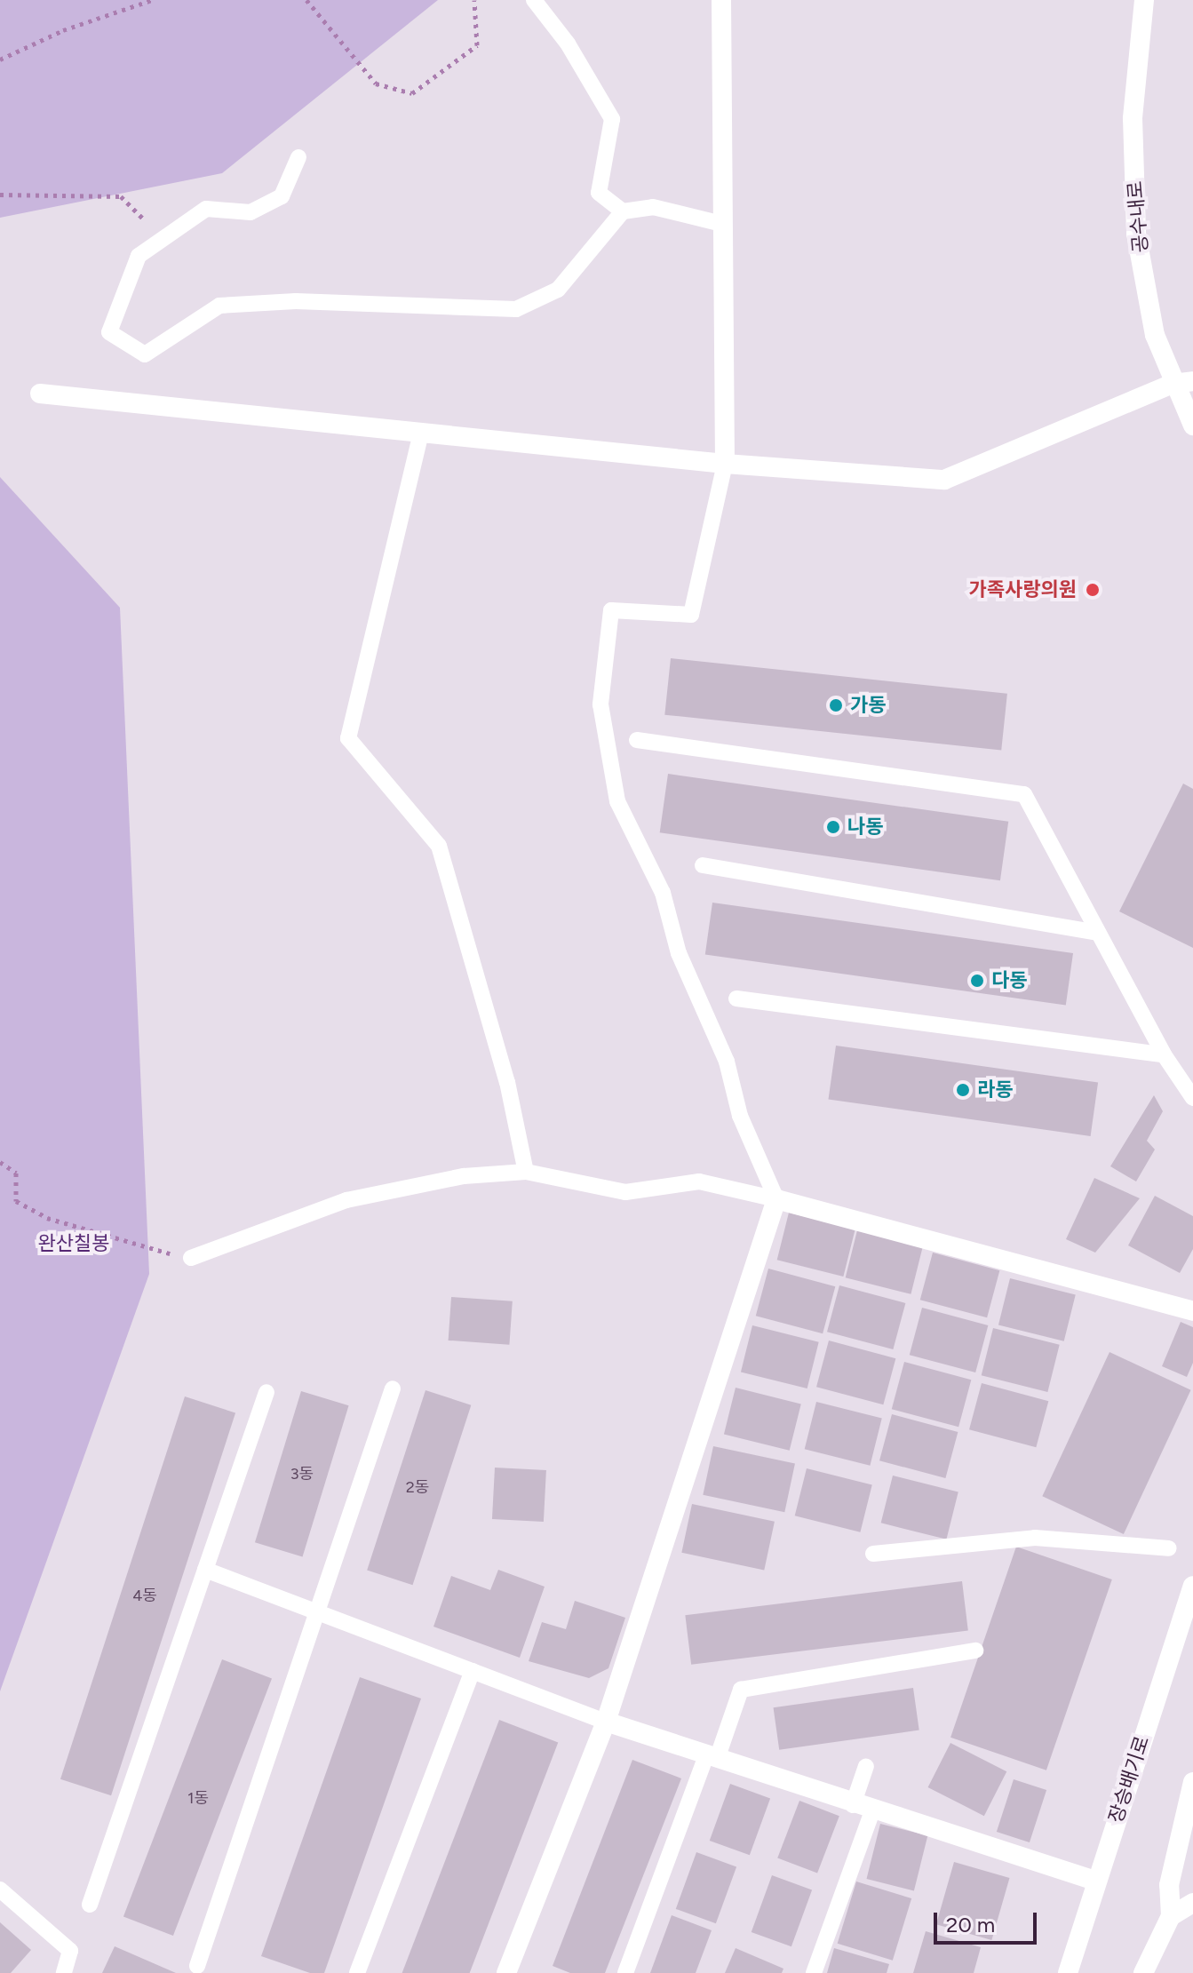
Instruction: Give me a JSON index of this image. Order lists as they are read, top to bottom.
{
  "streets": {
    "street": ["공수내로", "장승배기로"]
  },
  "parks": ["완산칠봉"],
  "places": [
    "가족사랑의원",
    "가동",
    "나동",
    "다동",
    "라동"
  ],
  "house_numbers": [
    "3동",
    "2동",
    "4동",
    "1동"
  ],
  "scale_bar": "20 m"
}
